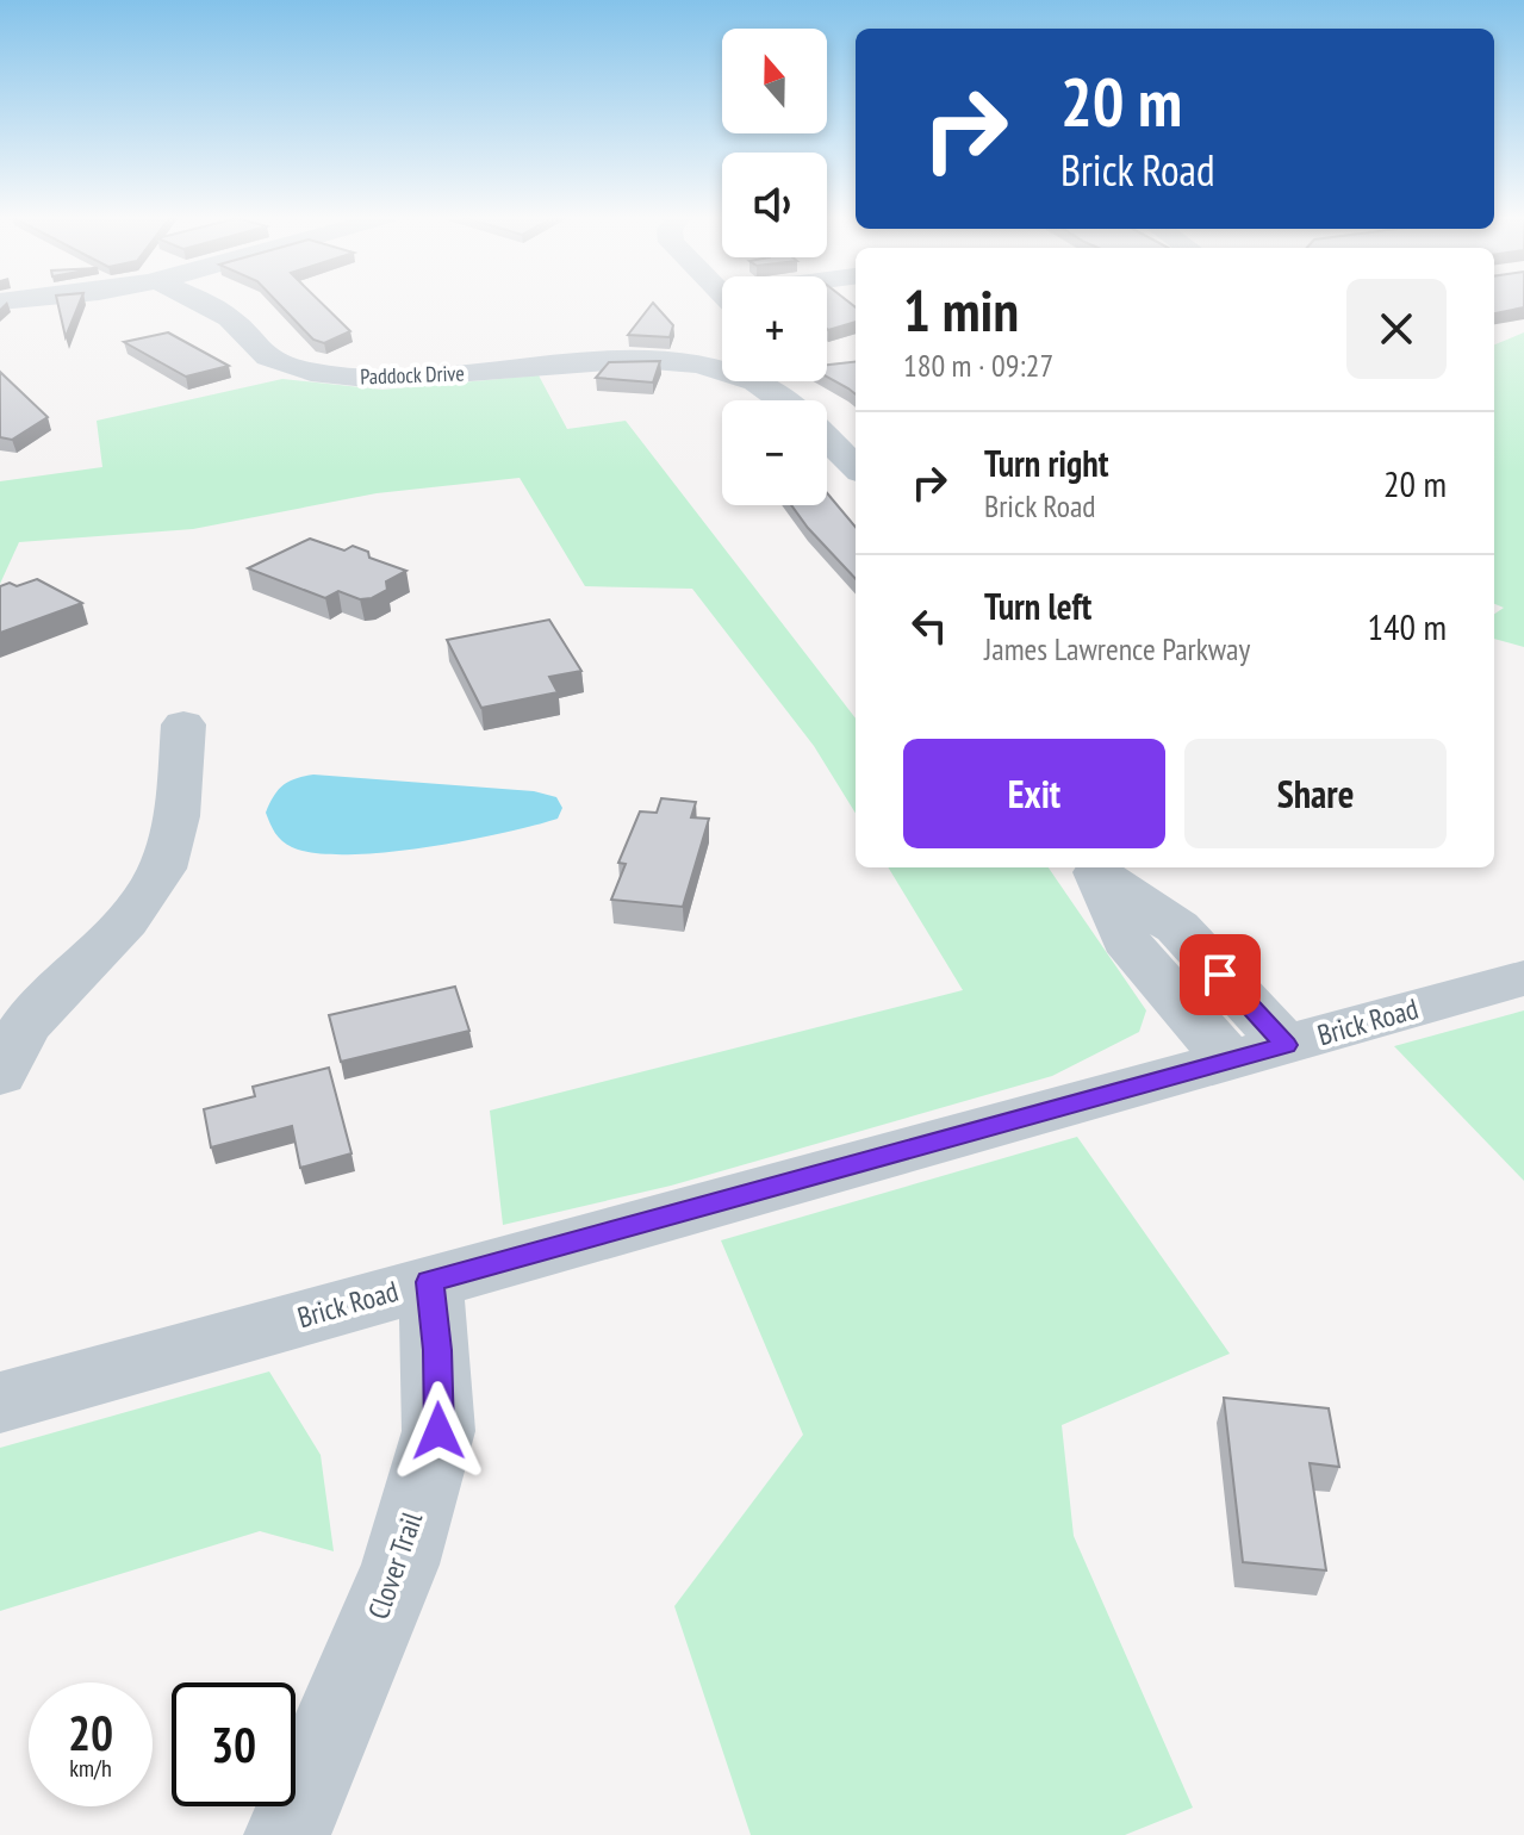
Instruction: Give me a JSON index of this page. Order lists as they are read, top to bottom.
{
  "streets": {
    "street": ["Paddock Drive", "Brick Road", "Clover Trail"]
  },
  "crossings": [
    ["Brick Road", "Clover Trail"]
  ],
  "north": "top",
  "page": {
    "map_buttons": ["+", "−"],
    "turn": ["20 m", "Brick Road"],
    "heading": ["1 min", "180 m · 09:27"],
    "list": [
      {
        "name": "Turn right",
        "note": "Brick Road",
        "value": "20 m"
      },
      {
        "name": "Turn left",
        "note": "James Lawrence Parkway",
        "value": "140 m"
      }
    ],
    "buttons": ["Exit", "Share"],
    "speed": "20 km/h",
    "limit": "30"
  }
}
